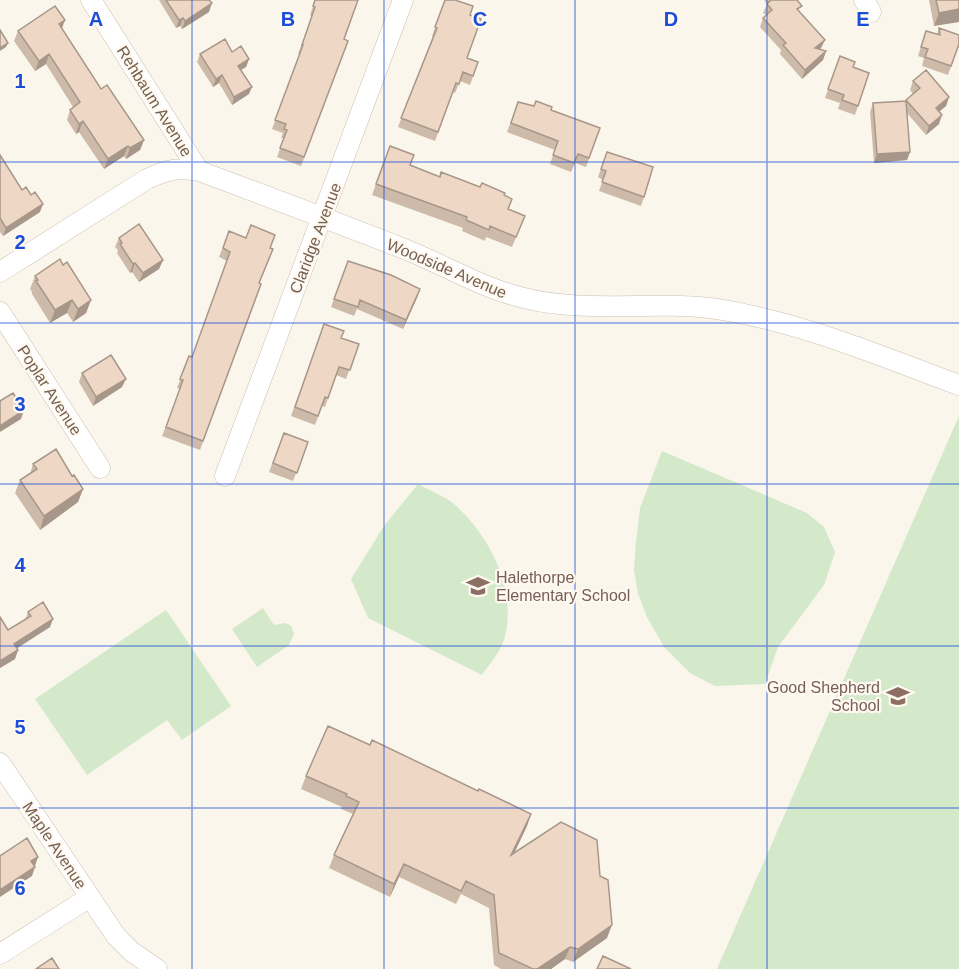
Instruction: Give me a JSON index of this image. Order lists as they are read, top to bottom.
{
  "streets": {
    "street": [
      "Rehbaum Avenue",
      "Claridge Avenue",
      "Woodside Avenue",
      "Poplar Avenue",
      "Maple Avenue"
    ]
  },
  "crossings": [
    ["Rehbaum Avenue", "Woodside Avenue"],
    ["Claridge Avenue", "Woodside Avenue"]
  ],
  "places": {
    "school or university": ["Halethorpe Elementary School", "Good Shepherd School"]
  },
  "grid": {
    "columns": [
      "A",
      "B",
      "C",
      "D",
      "E"
    ],
    "rows": [
      "1",
      "2",
      "3",
      "4",
      "5",
      "6"
    ]
  }
}
